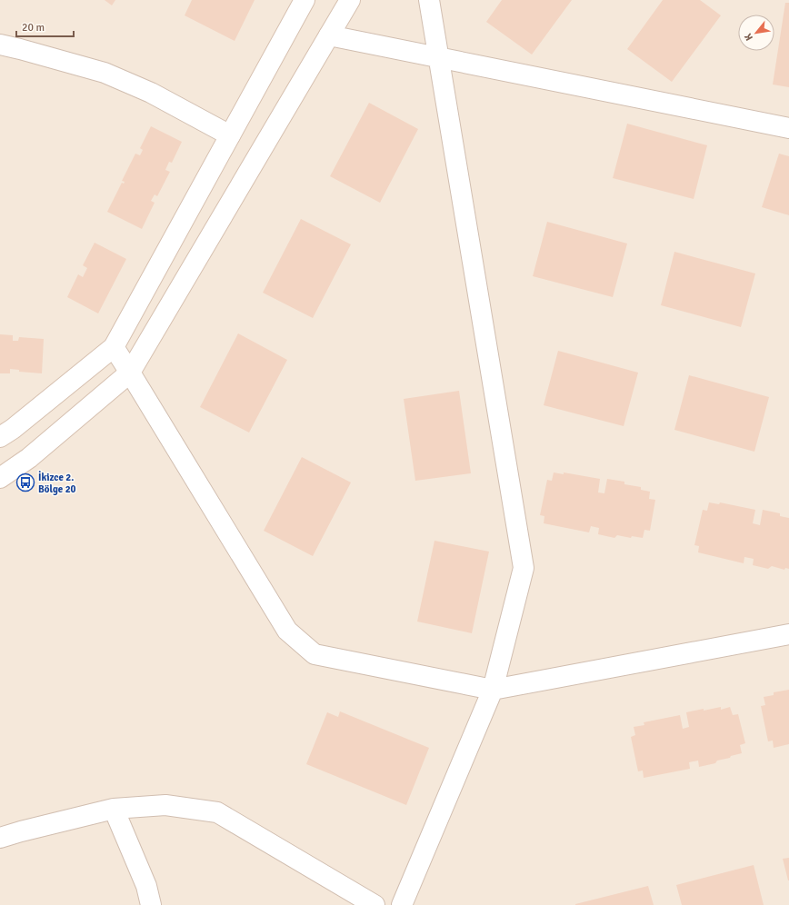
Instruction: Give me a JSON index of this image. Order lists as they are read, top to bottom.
{
  "places": {
    "bus stop": ["İkizce 2. Bölge 20"]
  },
  "scale_bar": "20 m",
  "north": "bottom left"
}
